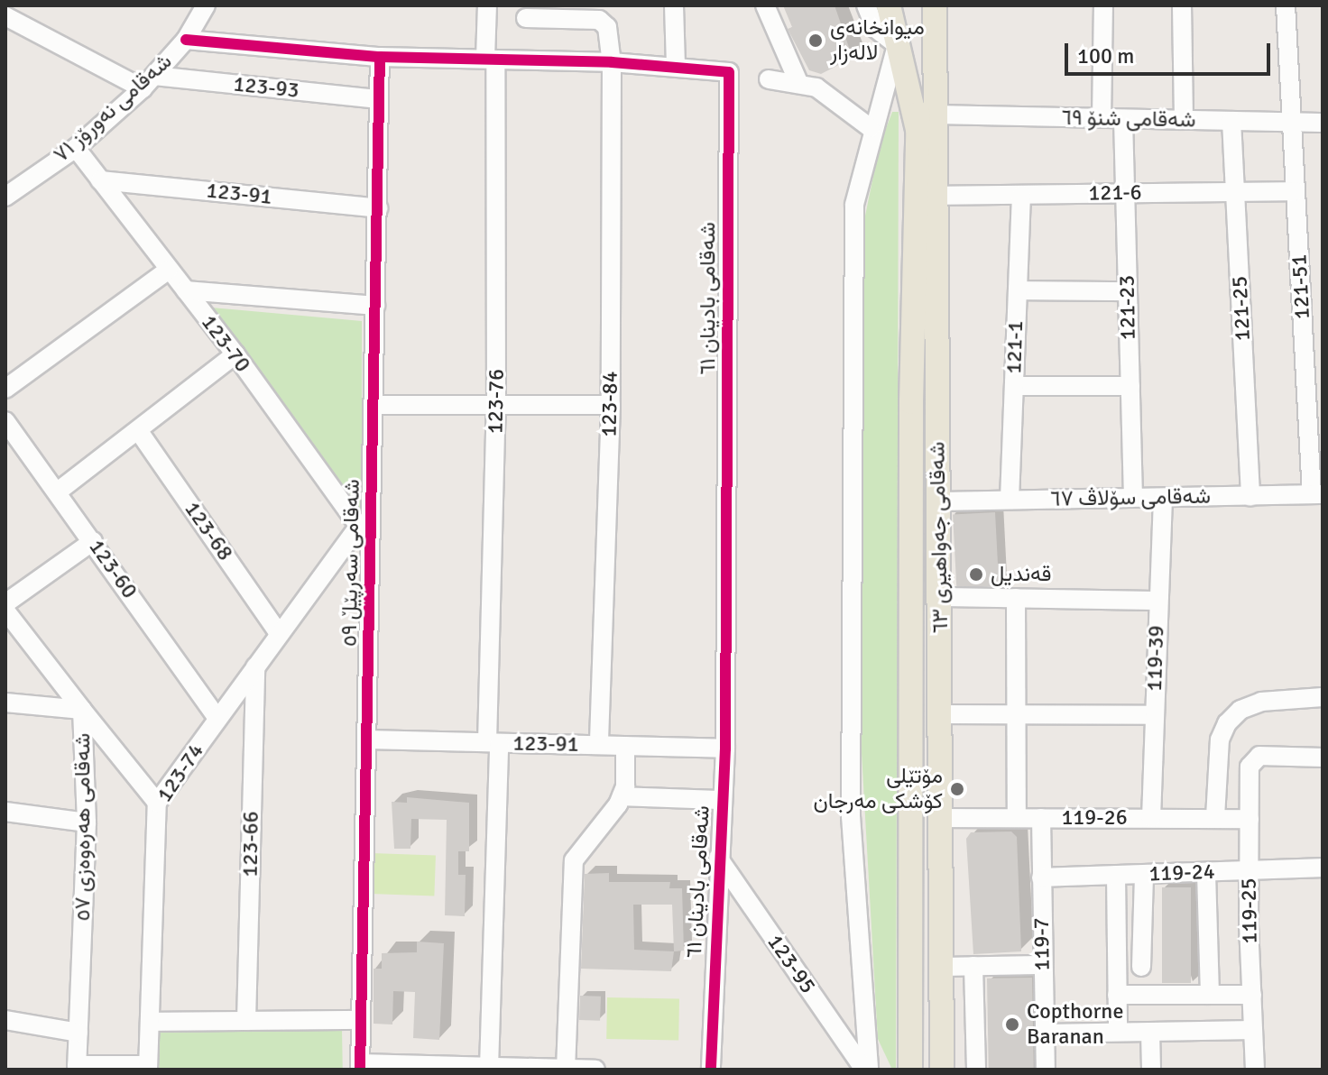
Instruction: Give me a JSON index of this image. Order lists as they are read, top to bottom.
{
  "streets": {
    "main road": ["شەقامی جەواهیری ٦٣"],
    "street": [
      "123-93",
      "شەقامی نەورۆز ٧١",
      "شەقامی شنۆ ٦٩",
      "121-6",
      "123-91",
      "121-51",
      "شەقامی بادینان ٦١",
      "121-23",
      "121-25",
      "123-70",
      "121-1",
      "123-76",
      "123-84",
      "شەقامی سۆلاڤ ٦٧",
      "123-68",
      "شەقامی سەرپێڵ ٥٩",
      "123-60",
      "119-39",
      "123-74",
      "119-26",
      "شەقامی هەرەوەزی ٥٧",
      "123-66",
      "119-24",
      "119-25",
      "119-7",
      "123-95"
    ]
  },
  "crossings": [
    ["123-93", "شەقامی نەورۆز ٧١"],
    ["123-93", "شەقامی سەرپێڵ ٥٩"],
    ["شەقامی نەورۆز ٧١", "شەقامی بادینان ٦١"],
    ["شەقامی نەورۆز ٧١", "123-70"],
    ["شەقامی شنۆ ٦٩", "121-51"],
    ["شەقامی شنۆ ٦٩", "121-23"],
    ["شەقامی شنۆ ٦٩", "121-25"],
    ["شەقامی شنۆ ٦٩", "شەقامی جەواهیری ٦٣"],
    ["121-6", "121-51"],
    ["121-6", "121-23"],
    ["121-6", "121-25"],
    ["121-6", "121-1"],
    ["121-6", "شەقامی جەواهیری ٦٣"],
    ["123-91", "شەقامی بادینان ٦١"],
    ["123-91", "123-70"],
    ["123-91", "123-76"],
    ["123-91", "123-84"],
    ["123-91", "شەقامی سەرپێڵ ٥٩"],
    ["121-51", "شەقامی سۆلاڤ ٦٧"],
    ["شەقامی بادینان ٦١", "123-76"],
    ["شەقامی بادینان ٦١", "123-84"],
    ["شەقامی بادینان ٦١", "شەقامی سەرپێڵ ٥٩"],
    ["شەقامی بادینان ٦١", "123-95"],
    ["121-23", "شەقامی سۆلاڤ ٦٧"],
    ["121-25", "شەقامی سۆلاڤ ٦٧"],
    ["123-70", "شەقامی سەرپێڵ ٥٩"],
    ["123-70", "123-74"],
    ["121-1", "شەقامی سۆلاڤ ٦٧"],
    ["شەقامی سۆلاڤ ٦٧", "شەقامی جەواهیری ٦٣"],
    ["شەقامی سۆلاڤ ٦٧", "119-39"],
    ["123-68", "123-74"],
    ["شەقامی جەواهیری ٦٣", "119-26"],
    ["123-60", "123-74"],
    ["119-39", "119-26"],
    ["123-74", "123-66"],
    ["119-26", "119-25"],
    ["119-26", "119-7"],
    ["119-24", "119-25"],
    ["119-24", "119-7"]
  ],
  "places": [
    "میوانخانەی لالەزار",
    "قەندیل",
    "مۆتێلی کۆشکی مەرجان",
    "Copthorne Baranan"
  ],
  "scale_bar": "100 m"
}
